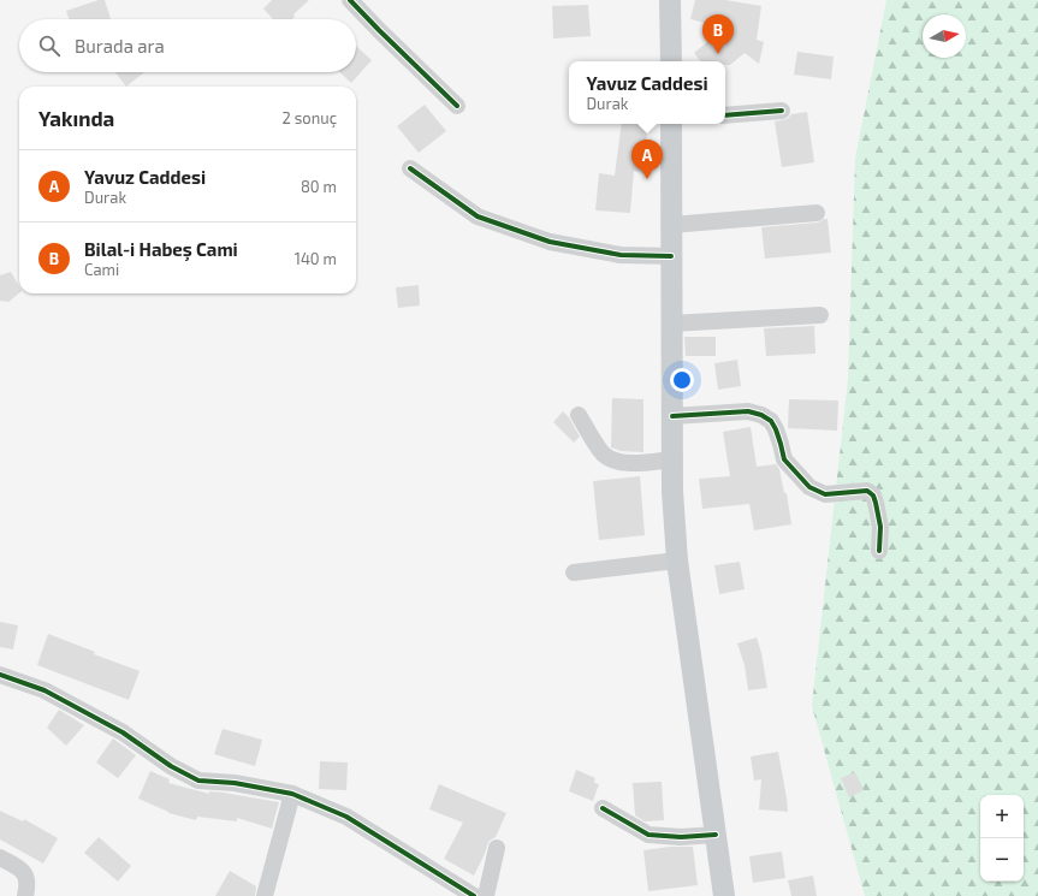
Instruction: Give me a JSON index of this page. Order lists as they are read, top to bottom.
{
  "north": "right",
  "page": {
    "pins": ["B", "A"],
    "search": "Burada ara",
    "popup": ["Yavuz Caddesi", "Durak"],
    "heading": ["Yakında", "2 sonuç"],
    "list": [
      {
        "mark": "A",
        "name": "Yavuz Caddesi",
        "note": "Durak",
        "value": "80 m"
      },
      {
        "mark": "B",
        "name": "Bilal-i Habeş Cami",
        "note": "Cami",
        "value": "140 m"
      }
    ],
    "map_buttons": ["+", "−"]
  }
}
